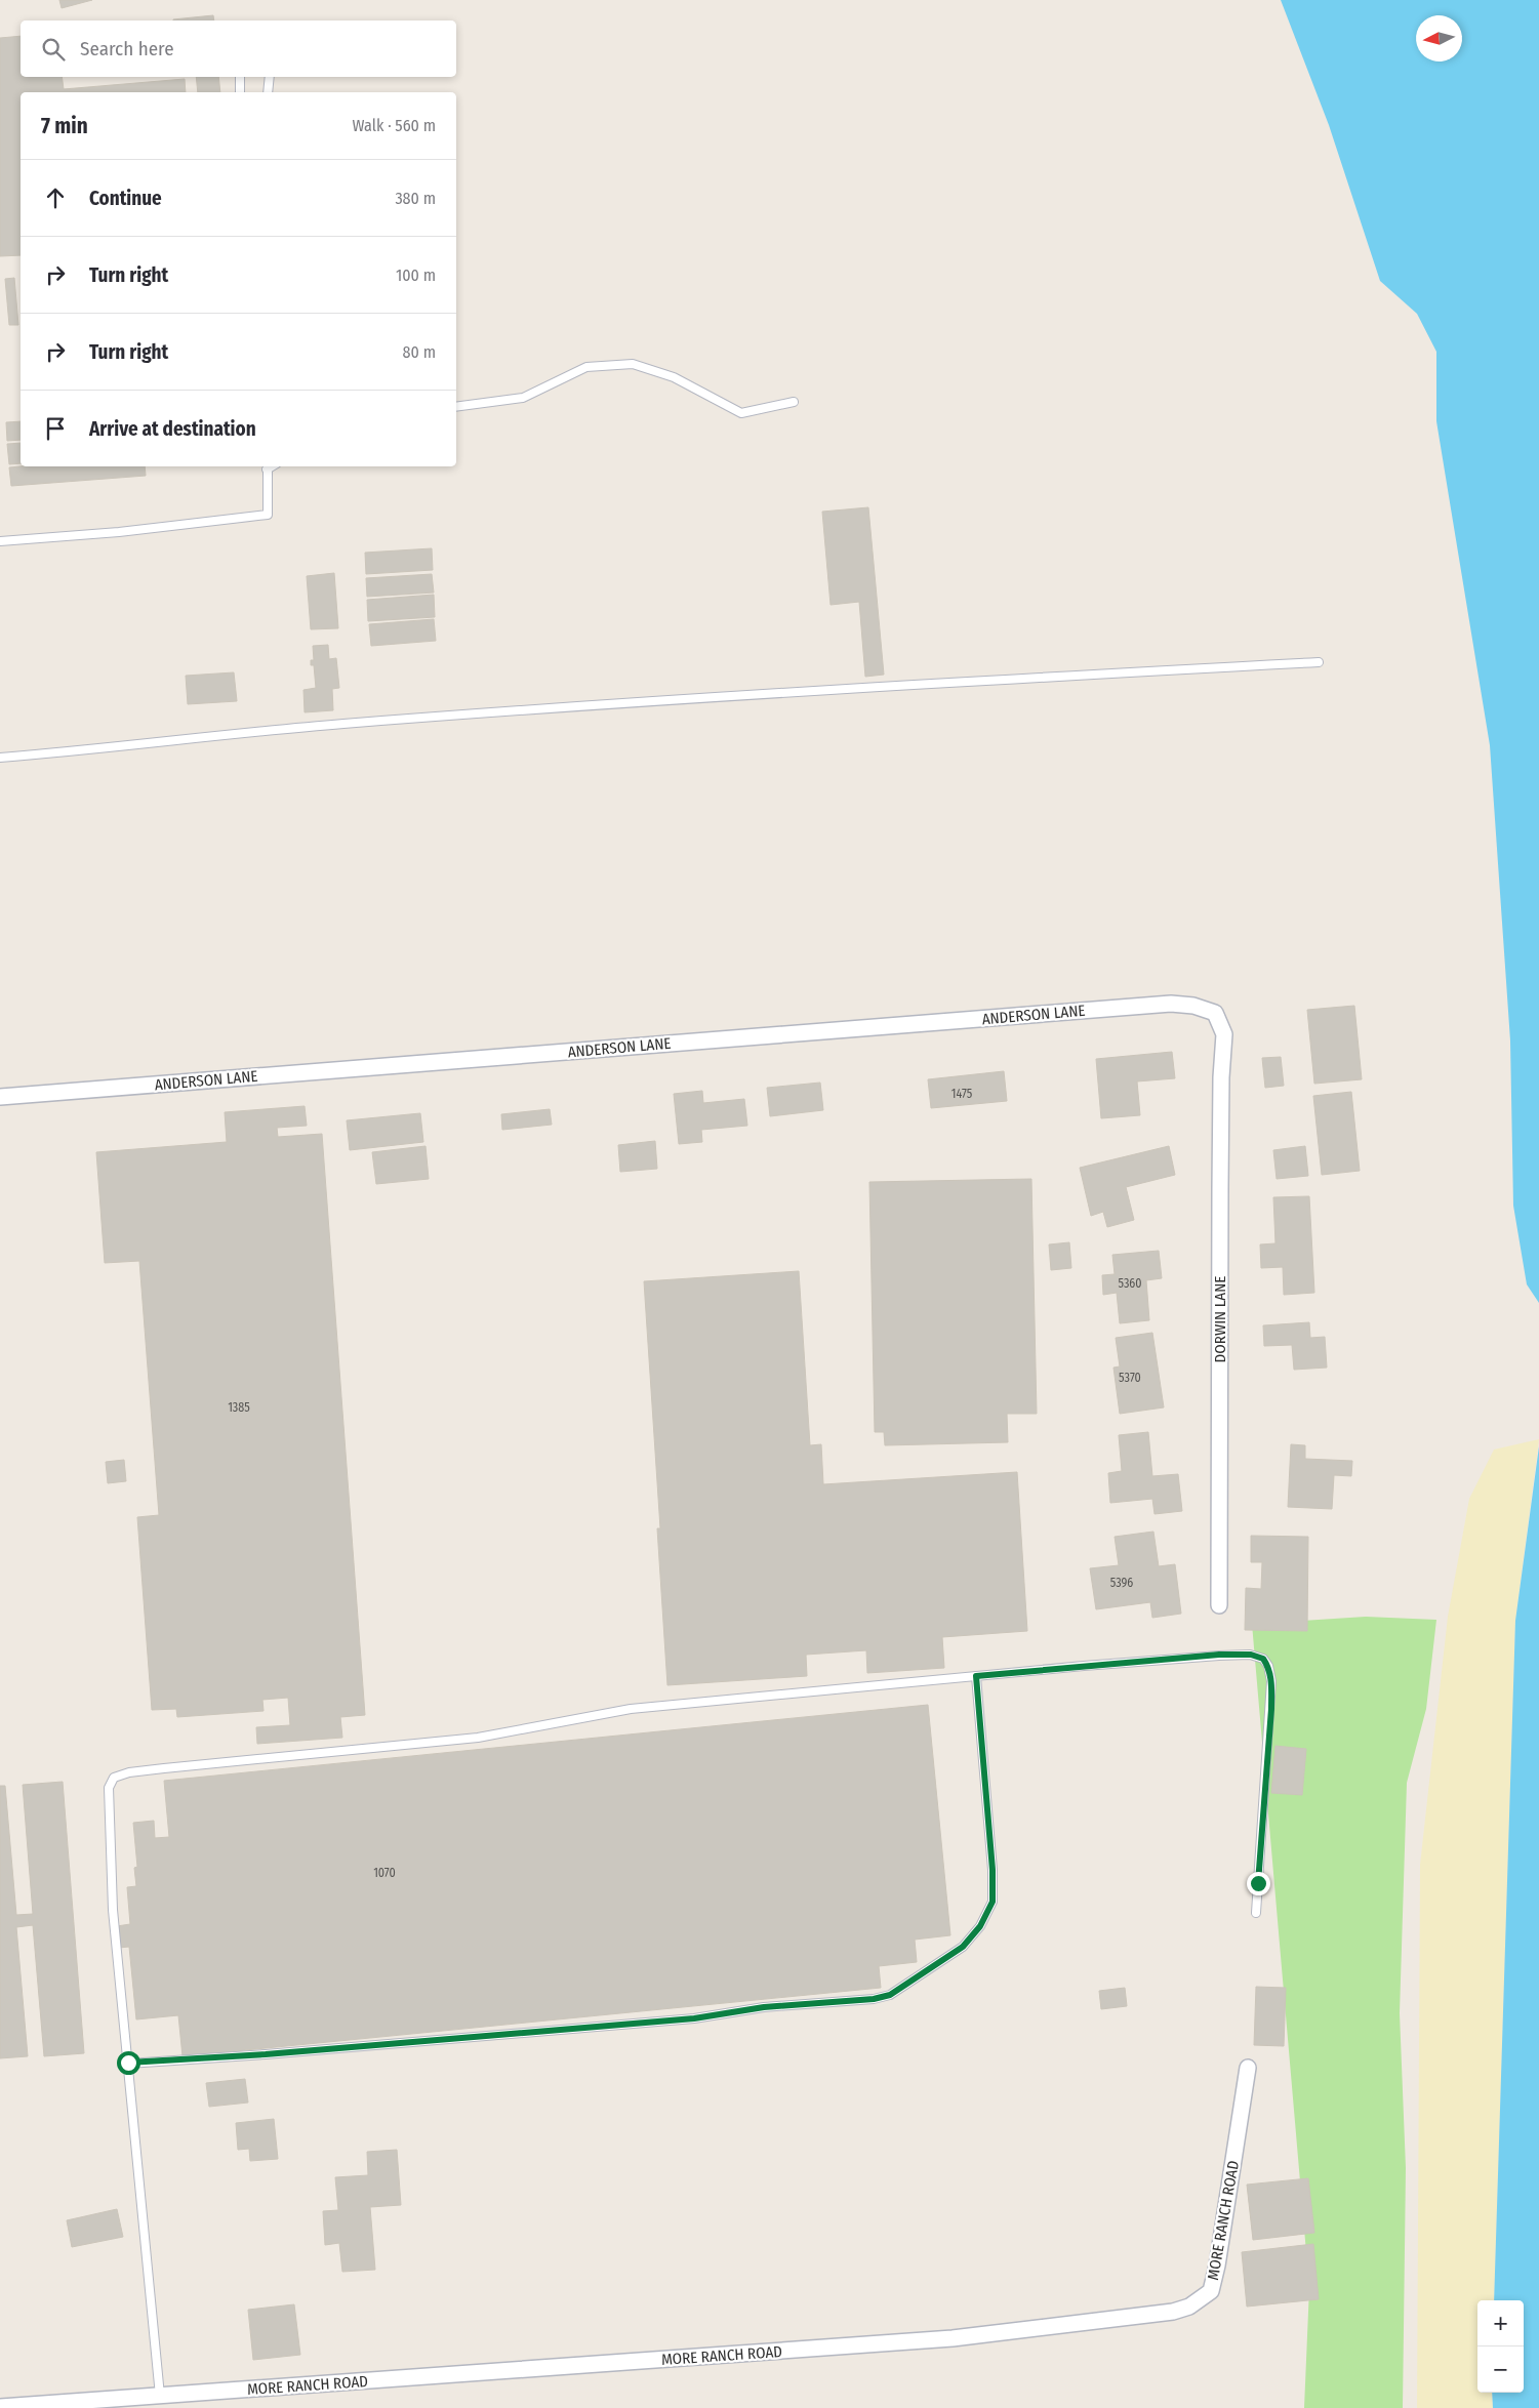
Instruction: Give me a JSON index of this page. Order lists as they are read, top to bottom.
{
  "streets": {
    "street": ["ANDERSON LANE", "DORWIN LANE", "MORE RANCH ROAD"]
  },
  "crossings": [
    ["ANDERSON LANE", "DORWIN LANE"]
  ],
  "house_numbers": [
    "1475",
    "5360",
    "5370",
    "1385",
    "5396",
    "1070"
  ],
  "north": "left",
  "page": {
    "search": "Search here",
    "heading": ["7 min", "Walk · 560 m"],
    "list": [
      ["Continue", "380 m"],
      ["Turn right", "100 m"],
      ["Turn right", "80 m"],
      "Arrive at destination"
    ],
    "map_buttons": ["+", "−"]
  }
}
